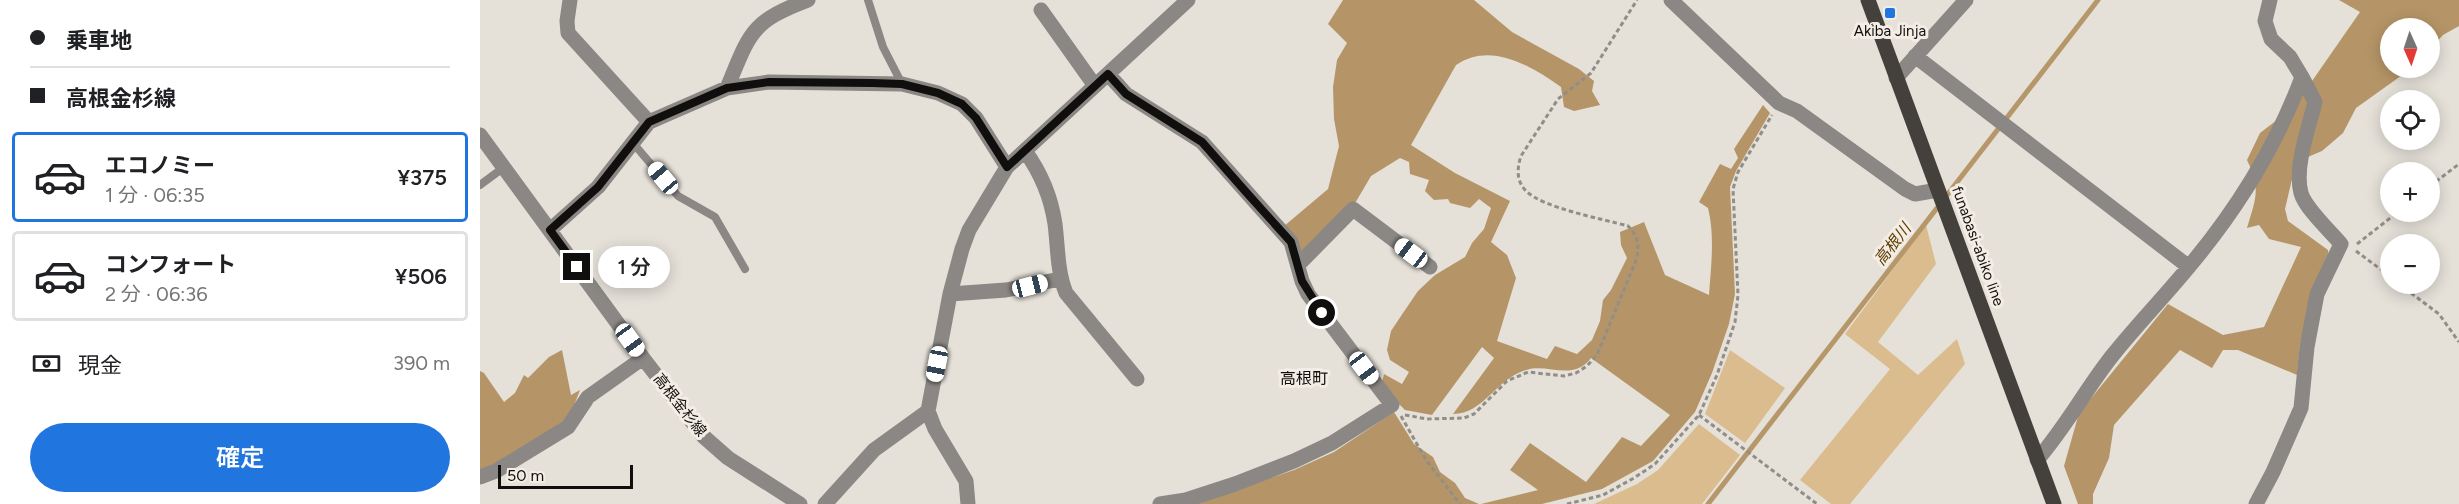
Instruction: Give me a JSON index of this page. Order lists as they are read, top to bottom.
{
  "streets": {
    "main road": ["funabasi-abiko line"],
    "street": ["高根金杉線"]
  },
  "districts": ["高根町"],
  "water": ["高根川"],
  "places": {
    "transit": ["Akiba Jinja"]
  },
  "scale_bar": "50 m",
  "north": "bottom",
  "page": {
    "banner": ["乗車地", "高根金杉線"],
    "map_buttons": ["+", "−"],
    "list": [
      {
        "name": "エコノミー",
        "note": "1 分 · 06:35",
        "value": "¥375"
      },
      {
        "name": "コンフォート",
        "note": "2 分 · 06:36",
        "value": "¥506"
      }
    ],
    "bubble": "1 分",
    "pay": ["現金", "390 m"],
    "buttons": "確定",
    "scale": "50 m"
  }
}
